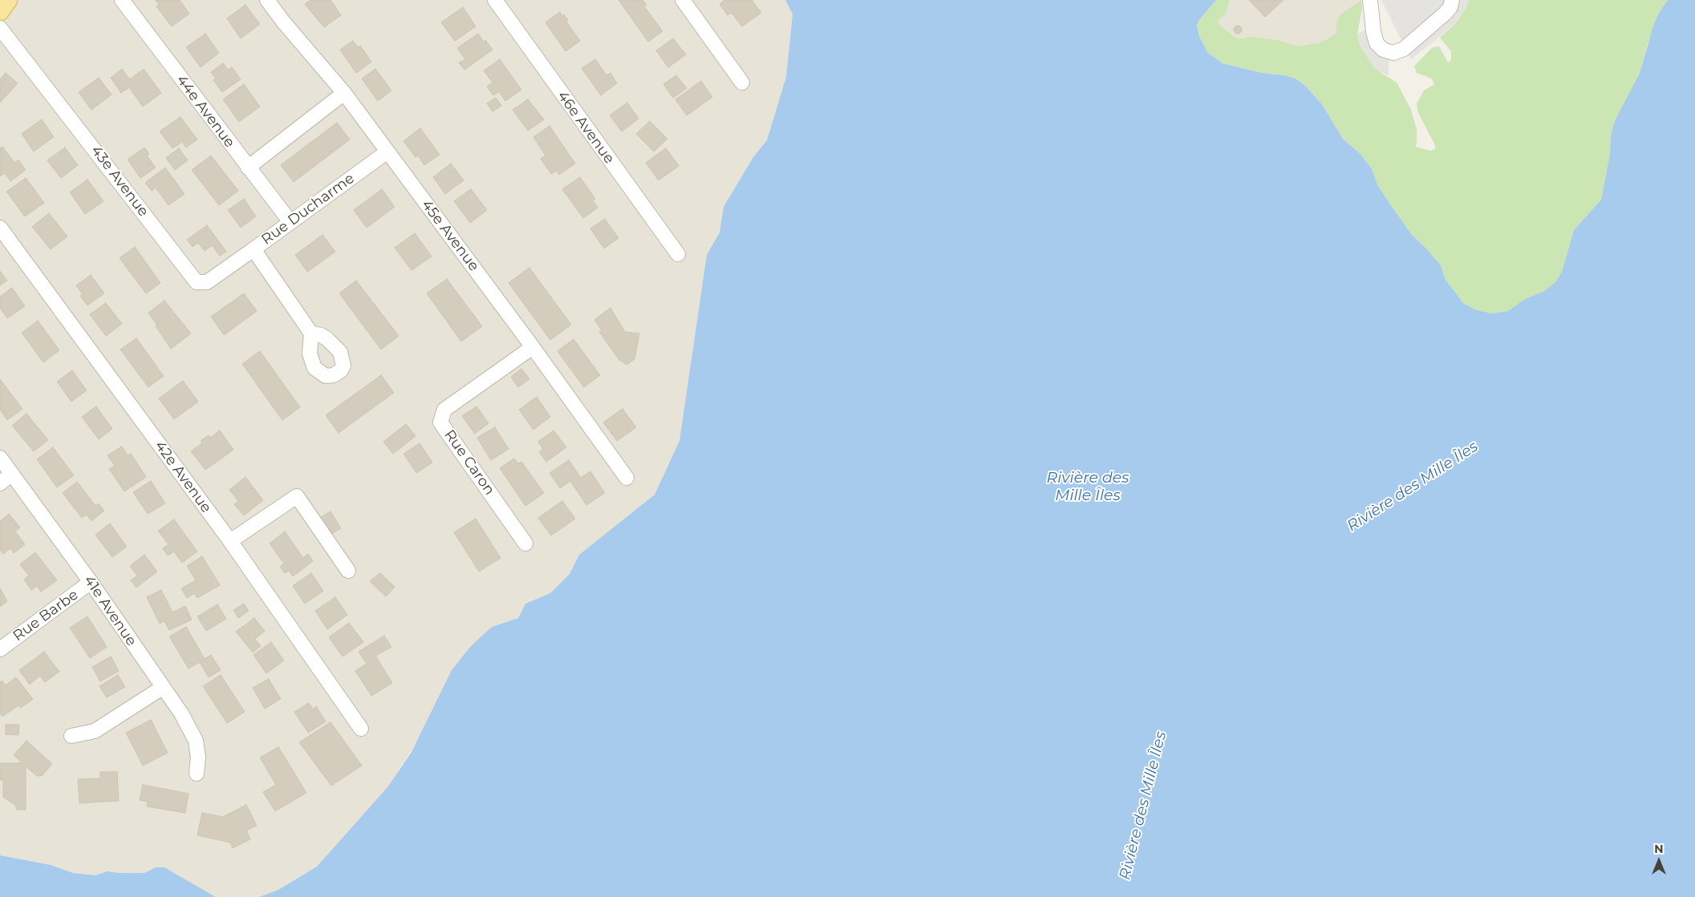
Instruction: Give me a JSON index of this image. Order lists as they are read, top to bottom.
{
  "streets": {
    "street": [
      "44e Avenue",
      "46e Avenue",
      "43e Avenue",
      "Rue Ducharme",
      "45e Avenue",
      "Rue Caron",
      "42e Avenue",
      "41e Avenue",
      "Rue Barbe"
    ]
  },
  "crossings": [
    ["44e Avenue", "Rue Ducharme"],
    ["43e Avenue", "Rue Ducharme"],
    ["Rue Ducharme", "45e Avenue"],
    ["45e Avenue", "Rue Caron"],
    ["41e Avenue", "Rue Barbe"]
  ],
  "water": ["Rivière des Mille Îles"],
  "north": "top"
}
